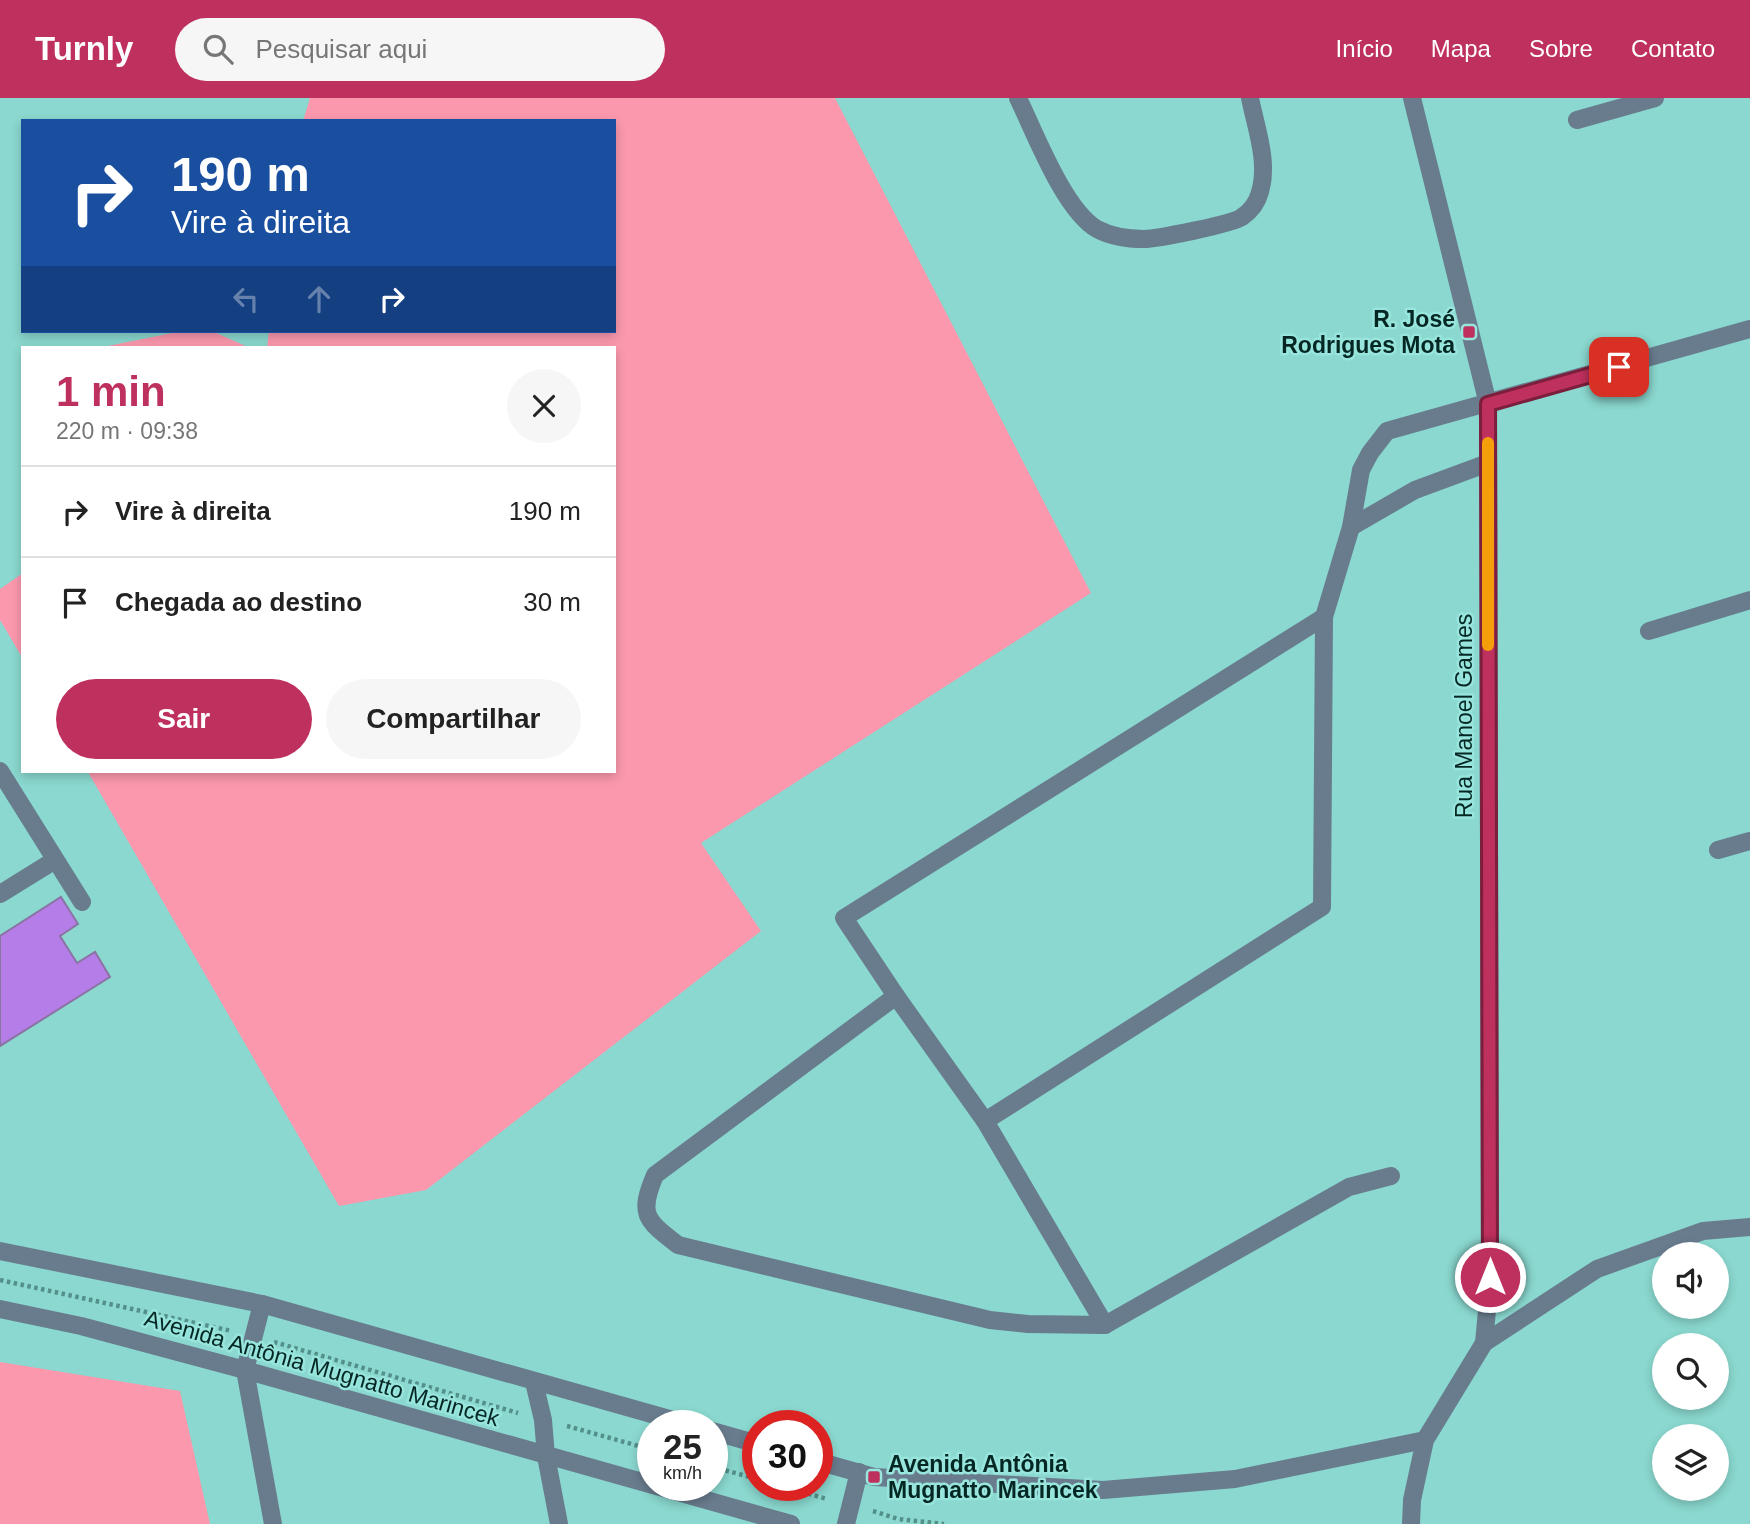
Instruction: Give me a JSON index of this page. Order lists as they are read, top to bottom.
{
  "streets": {
    "street": ["Rua Manoel Games", "Avenida Antônia Mugnatto Marincek"]
  },
  "places": {
    "transit": ["R. José Rodrigues Mota", "Avenida Antônia Mugnatto Marincek"]
  },
  "page": {
    "header": "Turnly",
    "search": "Pesquisar aqui",
    "nav": [
      "Início",
      "Mapa",
      "Sobre",
      "Contato"
    ],
    "turn": ["190 m", "Vire à direita"],
    "heading": ["1 min", "220 m · 09:38"],
    "list": [
      {
        "name": "Vire à direita",
        "value": "190 m"
      },
      {
        "name": "Chegada ao destino",
        "value": "30 m"
      }
    ],
    "buttons": ["Sair", "Compartilhar"],
    "speed": "25 km/h",
    "limit": "30"
  }
}
